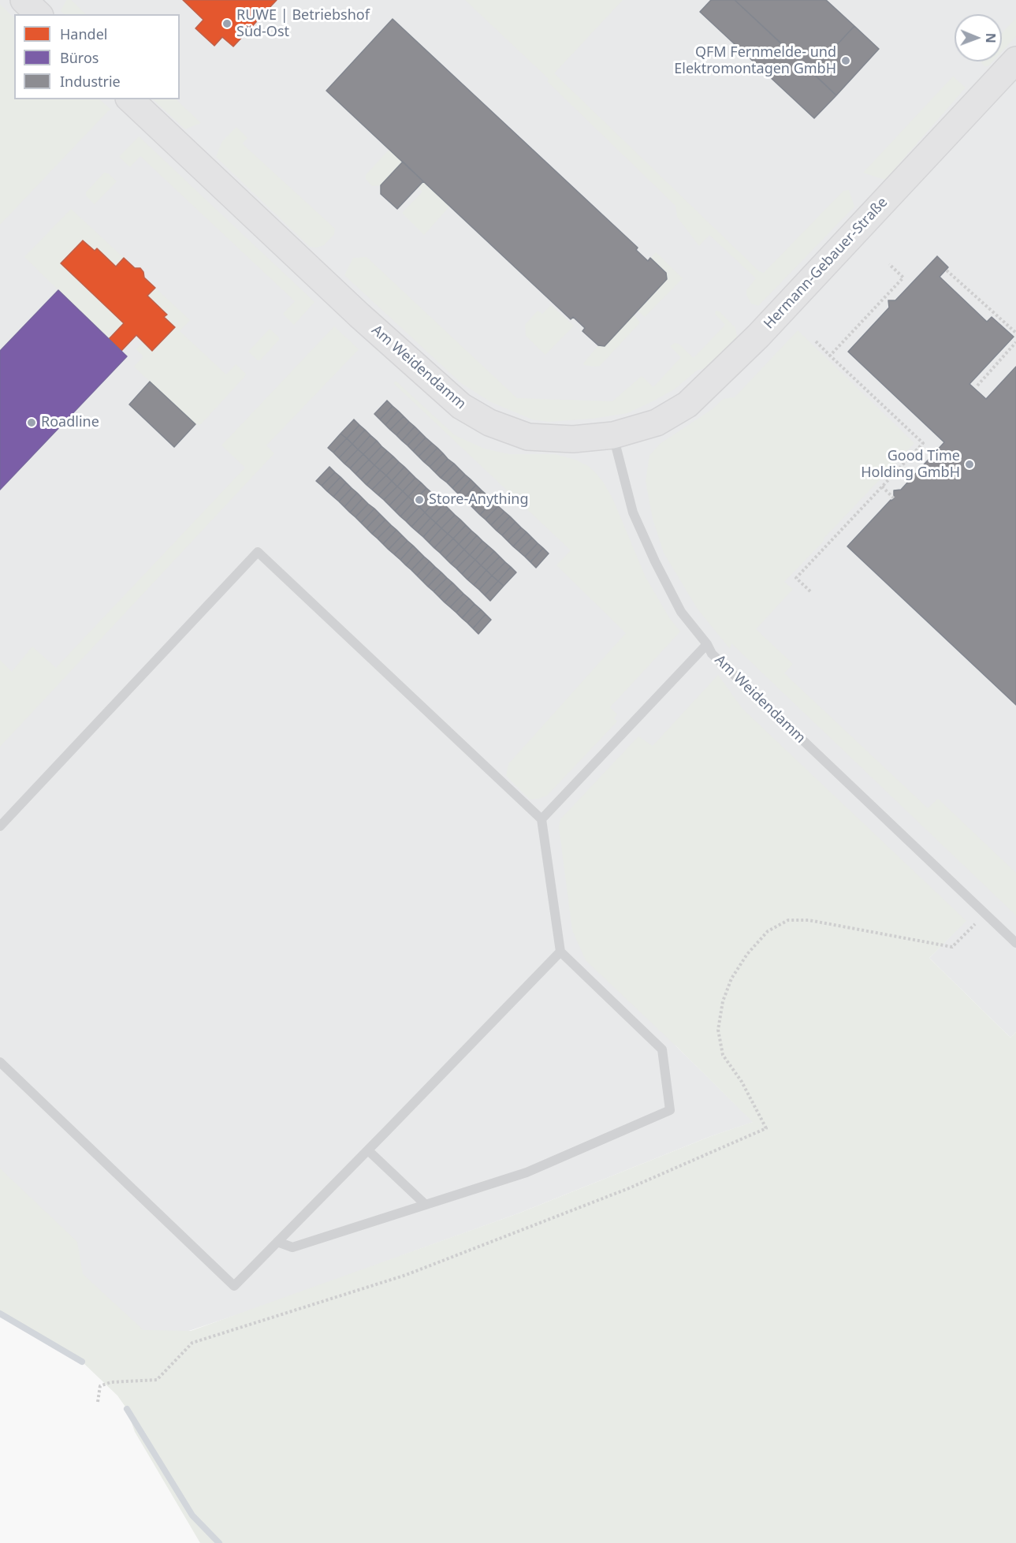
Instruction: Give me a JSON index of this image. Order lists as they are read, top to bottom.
{
  "streets": {
    "street": ["Hermann-Gebauer-Straße", "Am Weidendamm"]
  },
  "crossings": [
    ["Hermann-Gebauer-Straße", "Am Weidendamm"]
  ],
  "places": [
    "RUWE | Betriebshof Süd-Ost",
    "QFM Fernmelde- und Elektromontagen GmbH",
    "Roadline",
    "Good Time Holding GmbH",
    "Store-Anything"
  ],
  "legend": ["Handel", "Büros", "Industrie"],
  "north": "right"
}
